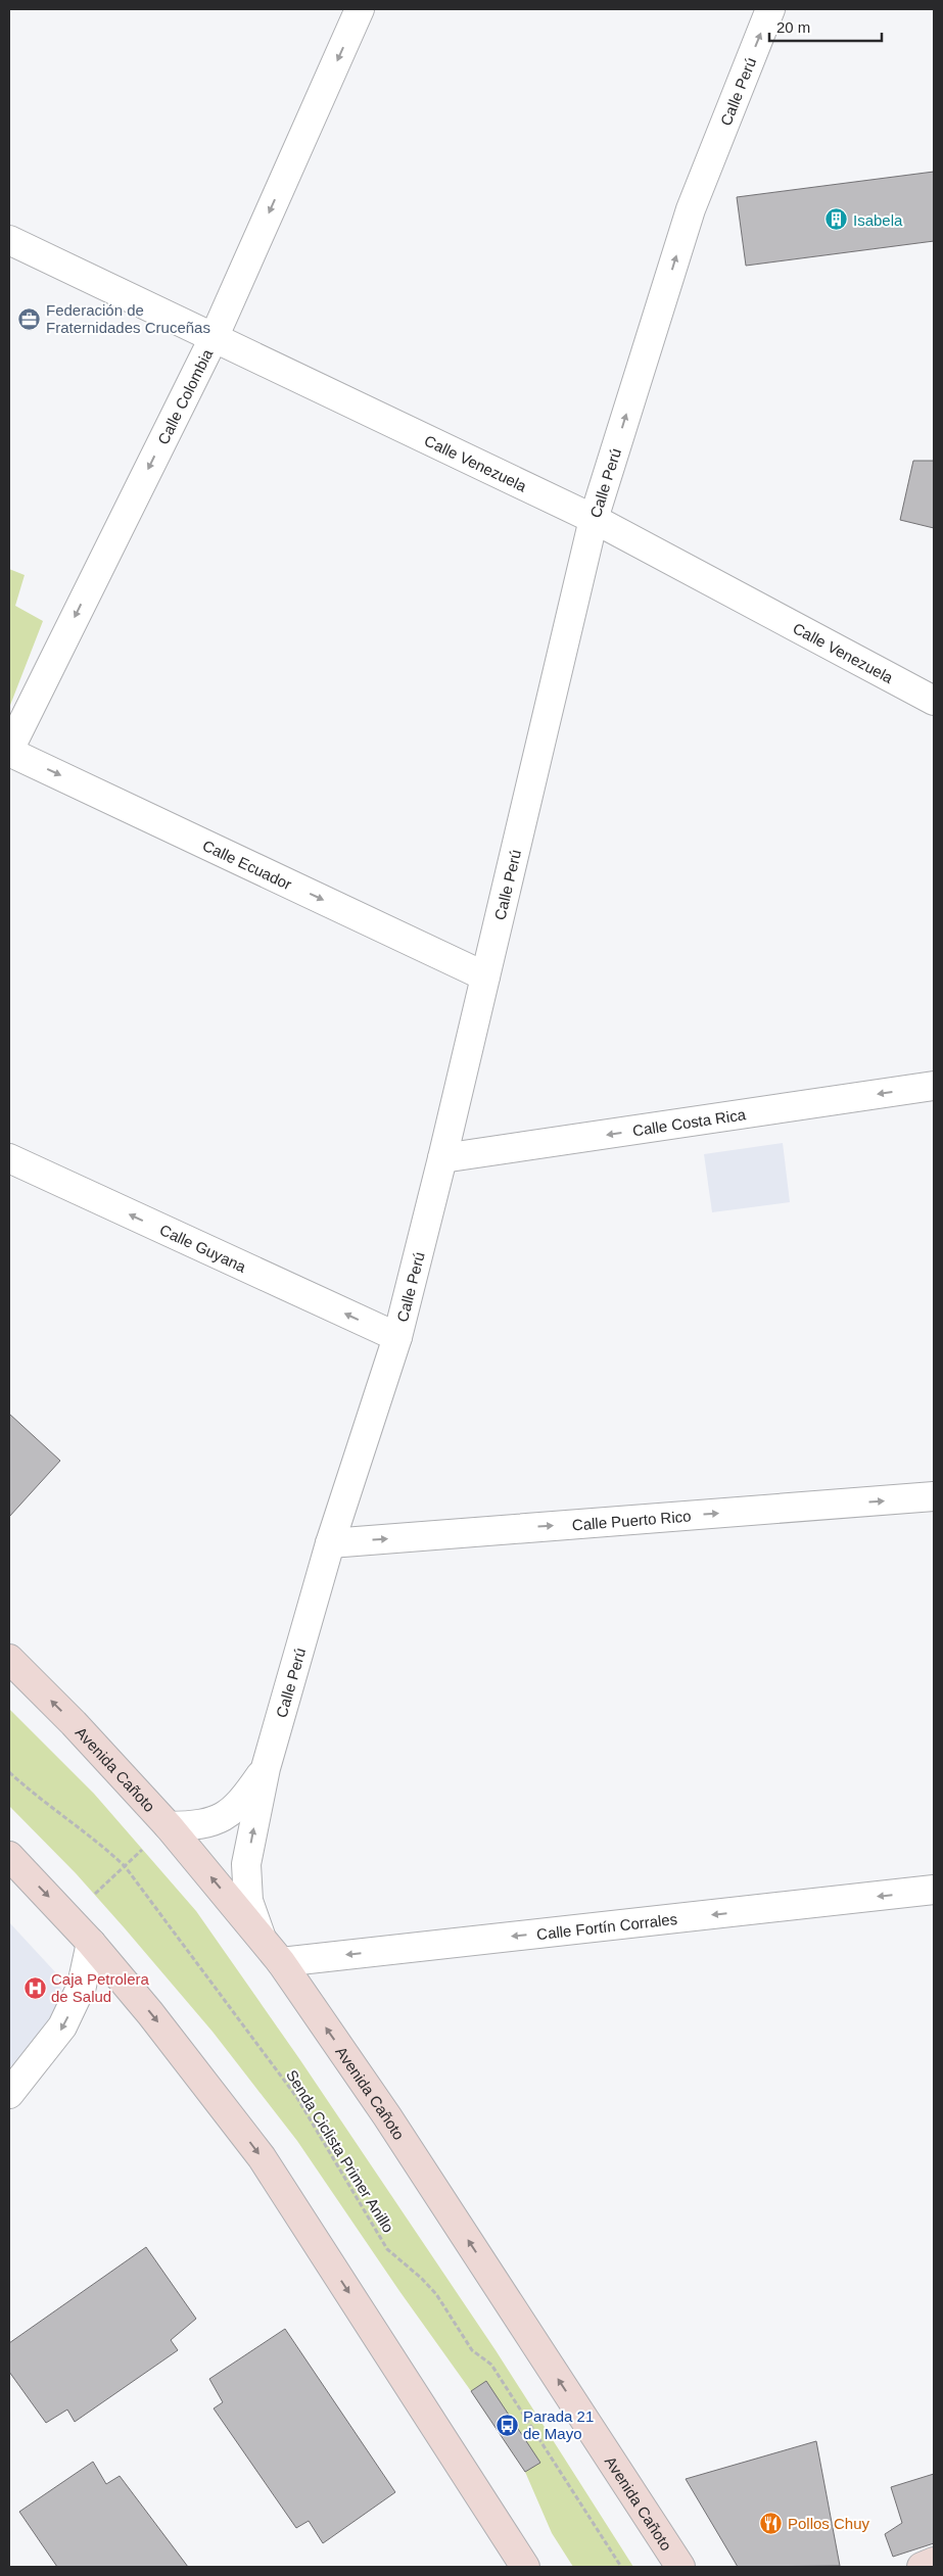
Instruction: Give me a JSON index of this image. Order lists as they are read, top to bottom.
{
  "streets": {
    "main road": ["Avenida Cañoto"],
    "street": [
      "Calle Perú",
      "Calle Colombia",
      "Calle Venezuela",
      "Calle Ecuador",
      "Calle Costa Rica",
      "Calle Guyana",
      "Calle Puerto Rico",
      "Calle Fortín Corrales"
    ],
    "path": ["Senda Ciclista Primer Anillo"]
  },
  "crossings": [
    ["Calle Perú", "Calle Venezuela"],
    ["Calle Perú", "Calle Ecuador"],
    ["Calle Perú", "Calle Costa Rica"],
    ["Calle Perú", "Calle Guyana"],
    ["Calle Perú", "Calle Puerto Rico"],
    ["Calle Perú", "Avenida Cañoto"],
    ["Calle Colombia", "Calle Venezuela"],
    ["Calle Colombia", "Calle Ecuador"],
    ["Avenida Cañoto", "Calle Fortín Corrales"]
  ],
  "one_way": [
    "Calle Colombia",
    "Calle Ecuador",
    "Calle Costa Rica",
    "Calle Guyana",
    "Calle Puerto Rico",
    "Calle Fortín Corrales"
  ],
  "places": {
    "building": ["Isabela"],
    "office": ["Federación de Fraternidades Cruceñas"],
    "hospital": ["Caja Petrolera de Salud"],
    "bus stop": ["Parada 21 de Mayo"],
    "restaurant": ["Pollos Chuy"]
  },
  "scale_bar": "20 m"
}
